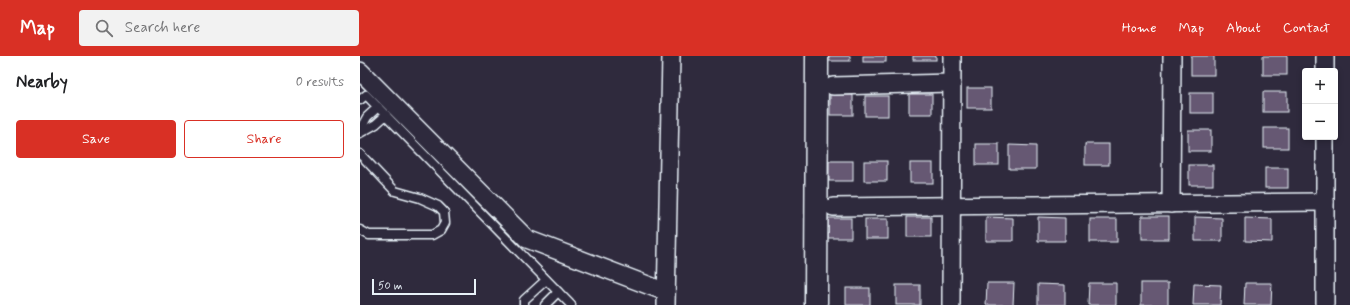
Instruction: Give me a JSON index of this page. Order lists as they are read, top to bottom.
{
  "scale_bar": "50 m",
  "page": {
    "header": "Map",
    "search": "Search here",
    "nav": [
      "Home",
      "Map",
      "About",
      "Contact"
    ],
    "heading": ["Nearby", "0 results"],
    "map_buttons": ["+", "−"],
    "buttons": ["Save", "Share"],
    "scale": "50 m"
  }
}
